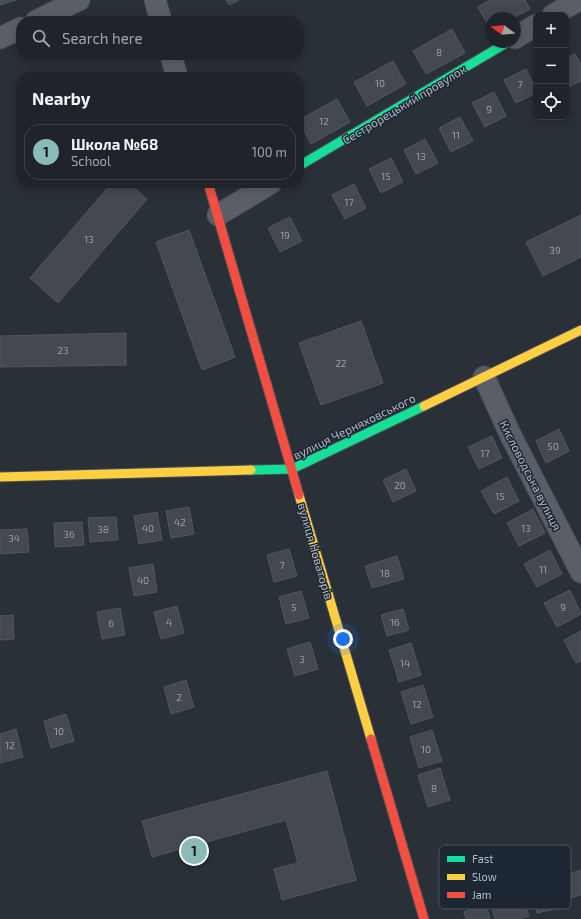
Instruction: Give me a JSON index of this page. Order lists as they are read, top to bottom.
{
  "streets": {
    "street": [
      "Сестрорецький провулок",
      "вулиця Черняховського",
      "Кисловодська вулиця",
      "вулиця Новаторів"
    ]
  },
  "crossings": [
    ["вулиця Черняховського", "Кисловодська вулиця"],
    ["вулиця Черняховського", "вулиця Новаторів"]
  ],
  "house_numbers": [
    "8",
    "10",
    "7",
    "9",
    "12",
    "11",
    "13",
    "15",
    "17",
    "19",
    "13",
    "39",
    "23",
    "22",
    "50",
    "17",
    "20",
    "15",
    "42",
    "40",
    "13",
    "38",
    "36",
    "34",
    "7",
    "11",
    "18",
    "40",
    "5",
    "9",
    "4",
    "16",
    "6",
    "3",
    "14",
    "2",
    "12",
    "10",
    "12",
    "10",
    "8"
  ],
  "legend": ["Fast", "Slow", "Jam"],
  "north": "left",
  "page": {
    "map_buttons": ["+", "−"],
    "search": "Search here",
    "heading": "Nearby",
    "list": [
      {
        "mark": "1",
        "name": "Школа №68",
        "note": "School",
        "value": "100 m"
      }
    ],
    "pins": "1"
  }
}
